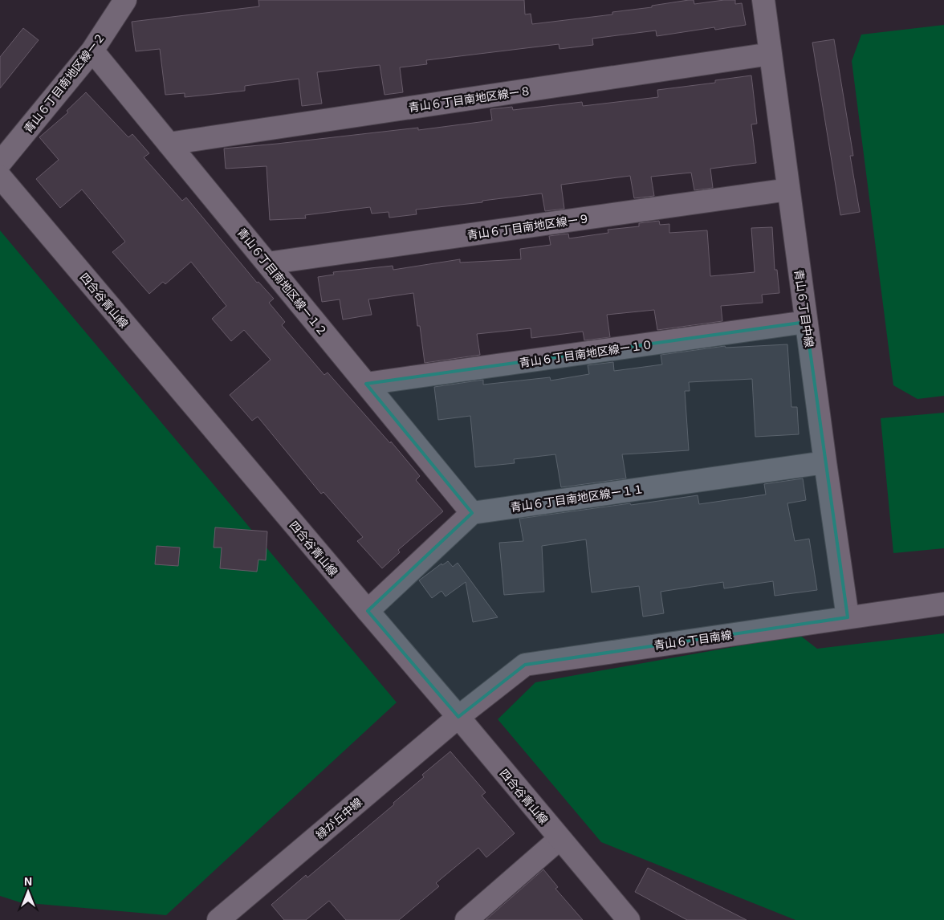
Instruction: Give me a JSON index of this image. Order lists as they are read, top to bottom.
{
  "streets": {
    "street": [
      "青山６丁目南地区線ー２",
      "青山６丁目南地区線ー８",
      "青山６丁目南地区線ー９",
      "青山６丁目南地区線ー１２",
      "四合谷青山線",
      "青山６丁目中線",
      "青山６丁目南地区線ー１０",
      "青山６丁目南地区線ー１１",
      "青山６丁目南線",
      "緑が丘中線"
    ]
  },
  "crossings": [
    ["青山６丁目南地区線ー２", "青山６丁目南地区線ー１２"],
    ["青山６丁目南地区線ー８", "青山６丁目南地区線ー１２"],
    ["青山６丁目南地区線ー８", "青山６丁目中線"],
    ["青山６丁目南地区線ー９", "青山６丁目南地区線ー１２"],
    ["青山６丁目南地区線ー９", "青山６丁目中線"],
    ["青山６丁目南地区線ー１２", "青山６丁目南地区線ー１０"],
    ["青山６丁目南地区線ー１２", "青山６丁目南地区線ー１１"],
    ["四合谷青山線", "青山６丁目南線"],
    ["四合谷青山線", "緑が丘中線"],
    ["青山６丁目中線", "青山６丁目南地区線ー１０"],
    ["青山６丁目中線", "青山６丁目南地区線ー１１"],
    ["青山６丁目中線", "青山６丁目南線"],
    ["青山６丁目南線", "緑が丘中線"]
  ],
  "north": "top"
}
